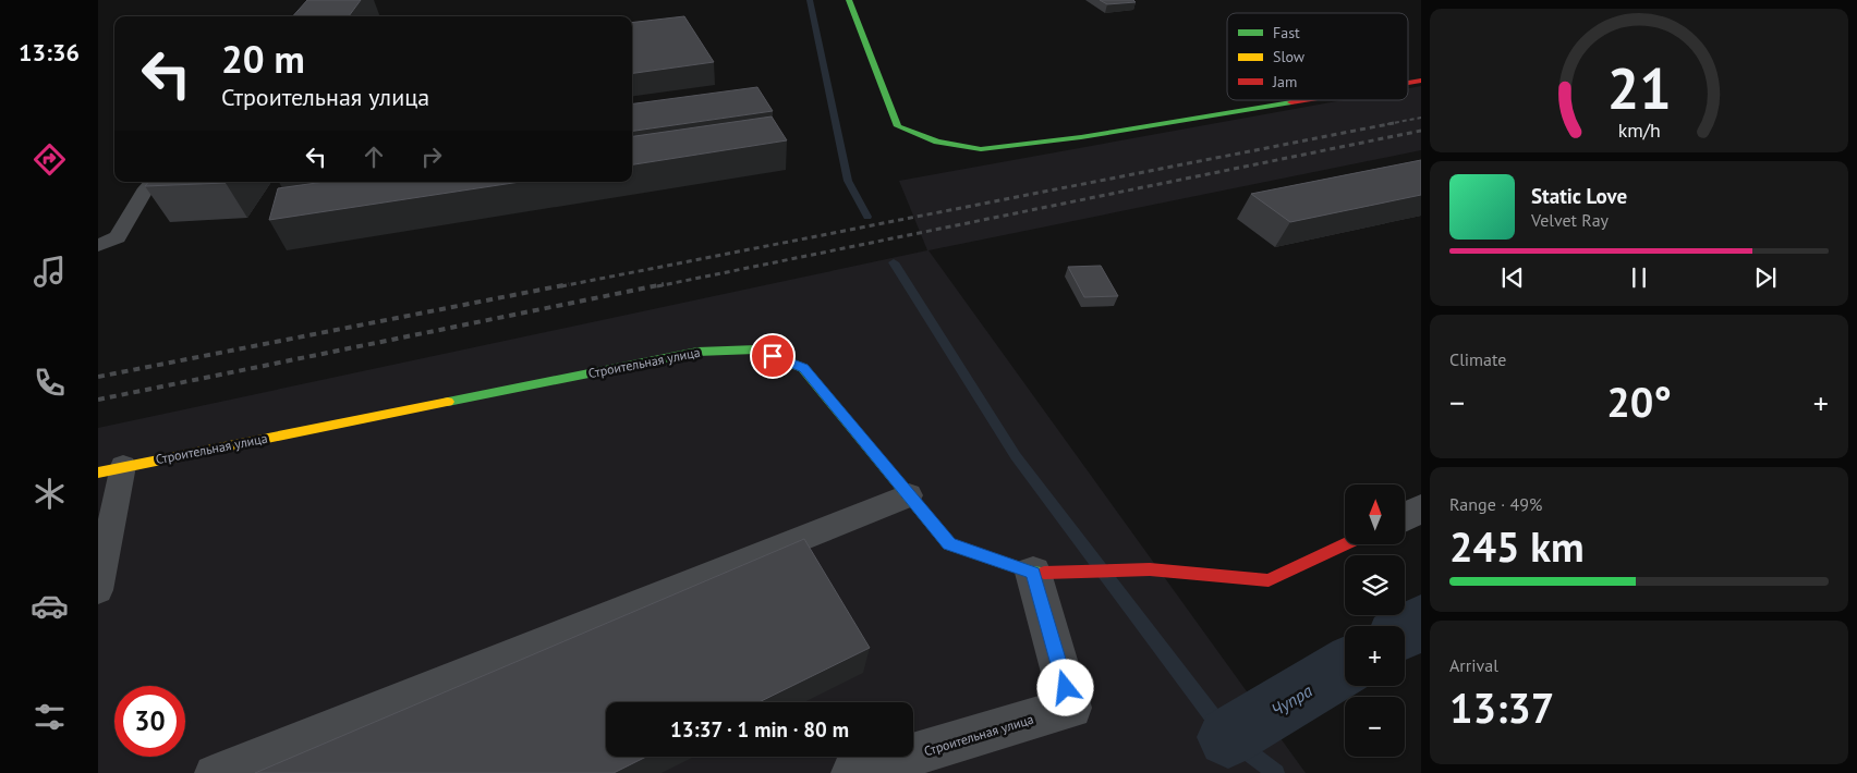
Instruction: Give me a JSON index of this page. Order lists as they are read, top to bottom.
{
  "streets": {
    "street": ["Строительная улица"]
  },
  "water": ["Чупра"],
  "legend": ["Fast", "Slow", "Jam"],
  "north": "top",
  "page": {
    "tabs": "13:36",
    "turn": ["20 m", "Строительная улица"],
    "song": ["Static Love", "Velvet Ray"],
    "tile": [
      "Climate",
      ["Range · 49%", "245 km"],
      ["Arrival", "13:37"]
    ],
    "heat": ["−", "20°", "+"],
    "map_buttons": ["+", "−"],
    "limit": "30",
    "trip": "13:37 · 1 min · 80 m",
    "gauge": ["21", "km/h"]
  }
}
